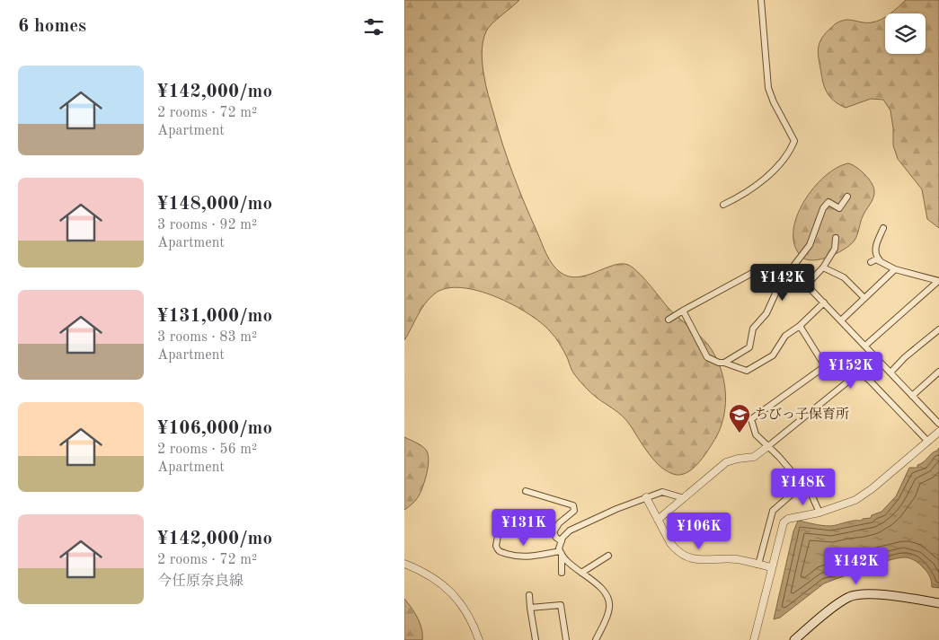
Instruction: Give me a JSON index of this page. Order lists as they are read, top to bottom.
{
  "places": {
    "school or university": ["ちびっ子保育所"]
  },
  "page": {
    "heading": "6 homes",
    "list": [
      {
        "name": "¥142,000/mo",
        "note": "2 rooms · 72 m² · Apartment"
      },
      {
        "name": "¥148,000/mo",
        "note": "3 rooms · 92 m² · Apartment"
      },
      {
        "name": "¥131,000/mo",
        "note": "3 rooms · 83 m² · Apartment"
      },
      {
        "name": "¥106,000/mo",
        "note": "2 rooms · 56 m² · Apartment"
      },
      {
        "name": "¥142,000/mo",
        "note": "2 rooms · 72 m² · 今任原奈良線"
      }
    ],
    "price": [
      "¥142K",
      "¥152K",
      "¥148K",
      "¥131K",
      "¥106K",
      "¥142K"
    ]
  }
}
